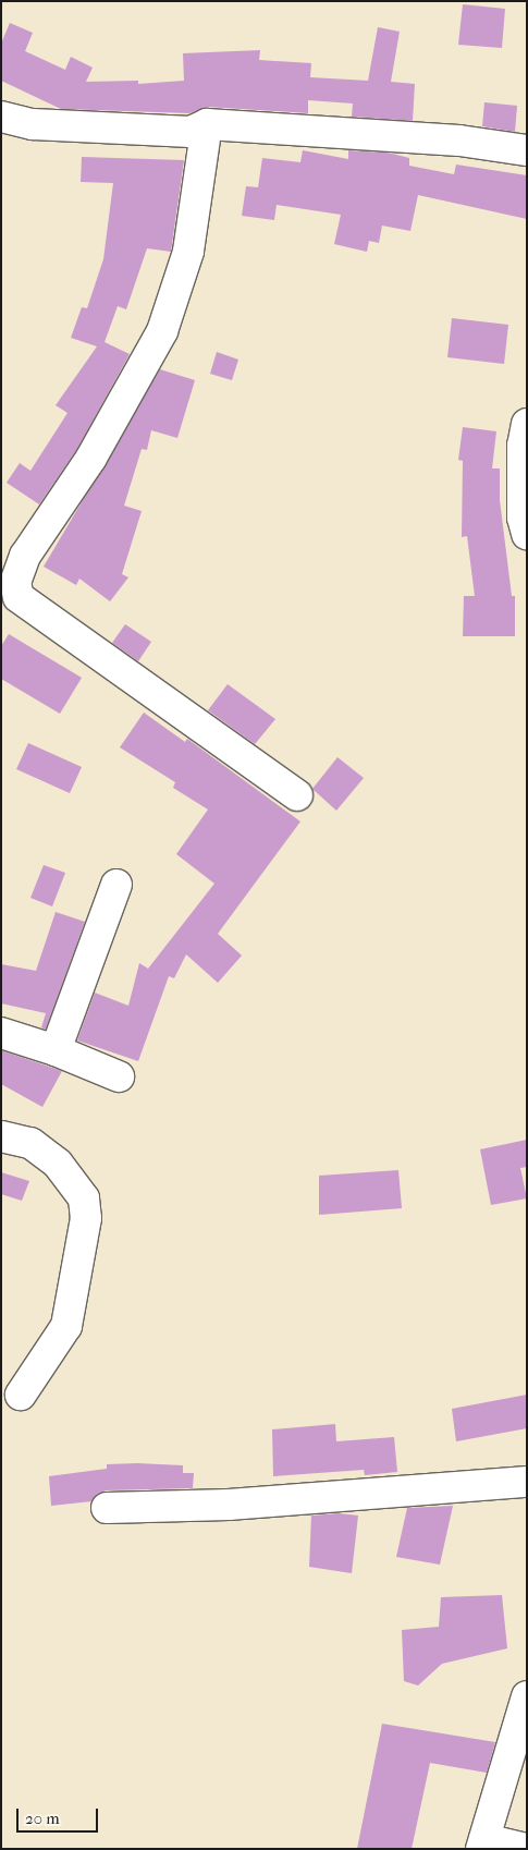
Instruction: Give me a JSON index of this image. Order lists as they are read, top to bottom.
{
  "scale_bar": "20 m"
}
